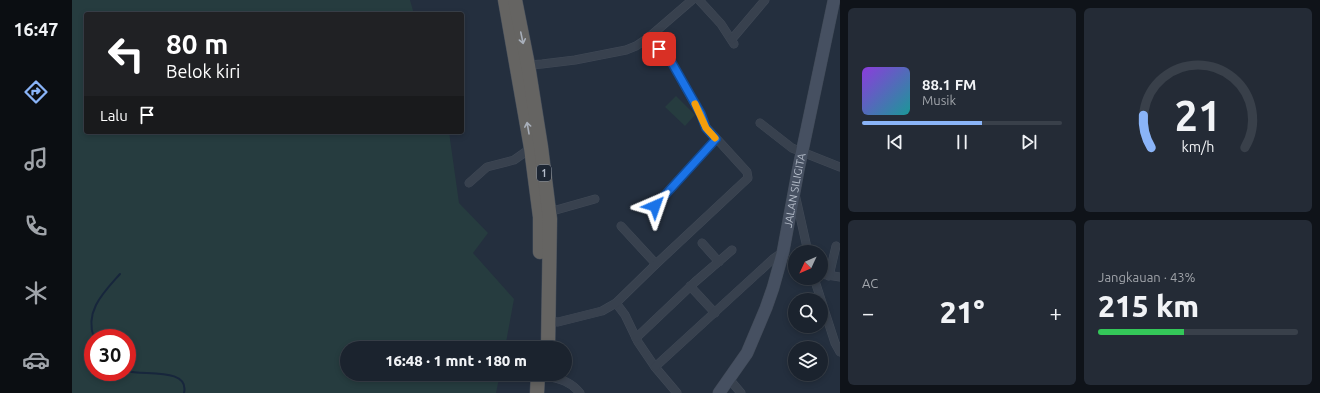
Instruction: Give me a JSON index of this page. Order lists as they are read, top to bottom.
{
  "streets": {
    "highway": ["1"],
    "main road": ["JALAN SILIGITA"]
  },
  "north": "bottom left",
  "page": {
    "tabs": "16:47",
    "turn": ["80 m", "Belok kiri"],
    "song": ["88.1 FM", "Musik"],
    "then": "Lalu",
    "tile": [
      "AC",
      ["Jangkauan · 43%", "215 km"]
    ],
    "heat": ["−", "21°", "+"],
    "limit": "30",
    "trip": "16:48 · 1 mnt · 180 m",
    "gauge": ["21", "km/h"]
  }
}
